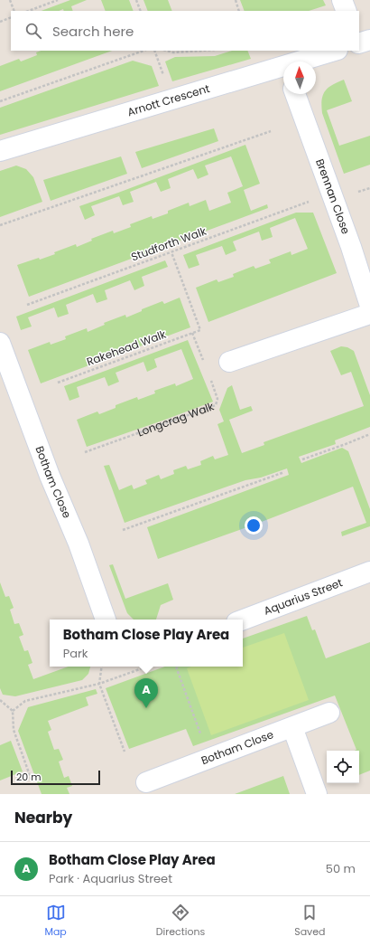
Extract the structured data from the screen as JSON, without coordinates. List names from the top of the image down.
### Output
{
  "streets": {
    "street": [
      "Arnott Crescent",
      "Brennan Close",
      "Botham Close",
      "Aquarius Street"
    ],
    "path": ["Studforth Walk", "Rakehead Walk", "Longcrag Walk"]
  },
  "crossings": [
    ["Studforth Walk", "Rakehead Walk"]
  ],
  "scale_bar": "20 m",
  "north": "top",
  "page": {
    "search": "Search here",
    "popup": ["Botham Close Play Area", "Park"],
    "pins": "A",
    "scale": "20 m",
    "heading": "Nearby",
    "list": [
      {
        "mark": "A",
        "name": "Botham Close Play Area",
        "note": "Park · Aquarius Street",
        "value": "50 m"
      }
    ],
    "nav": ["Map", "Directions", "Saved"]
  }
}
